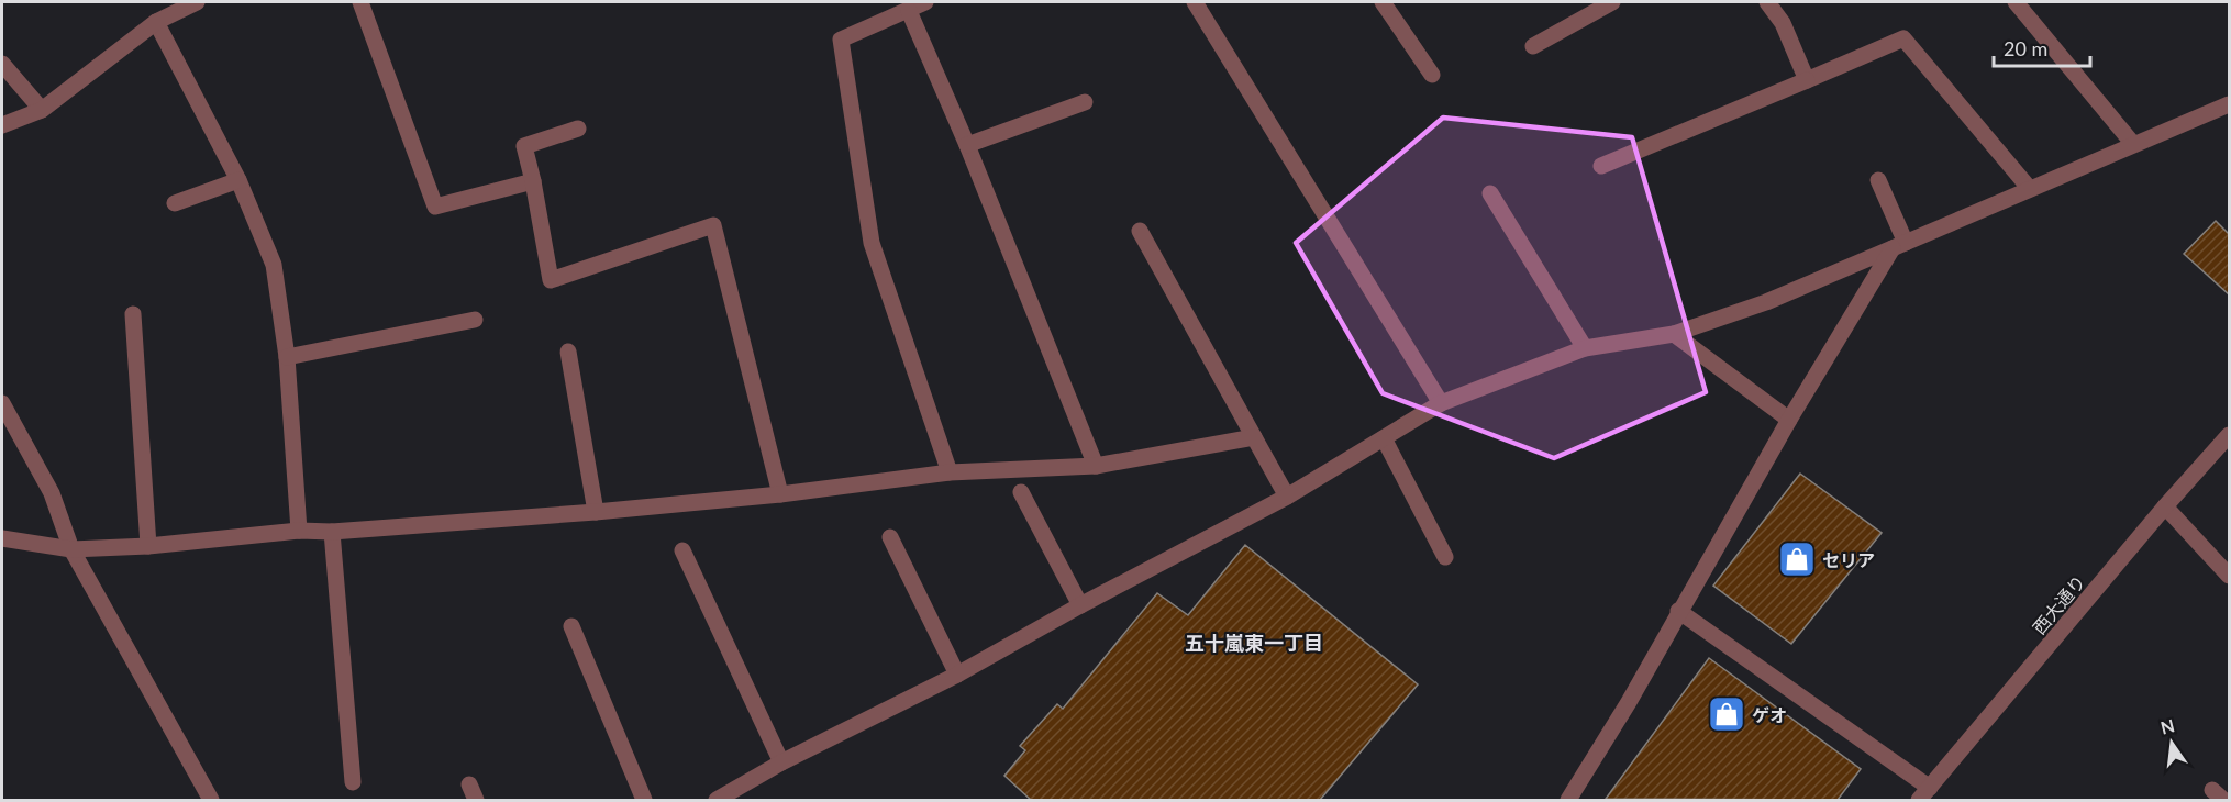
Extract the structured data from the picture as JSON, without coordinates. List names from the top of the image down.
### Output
{
  "streets": {
    "street": ["西大通り"]
  },
  "districts": ["五十嵐東一丁目"],
  "places": {
    "shop": ["セリア", "ゲオ"]
  },
  "scale_bar": "20 m",
  "north": "top"
}
